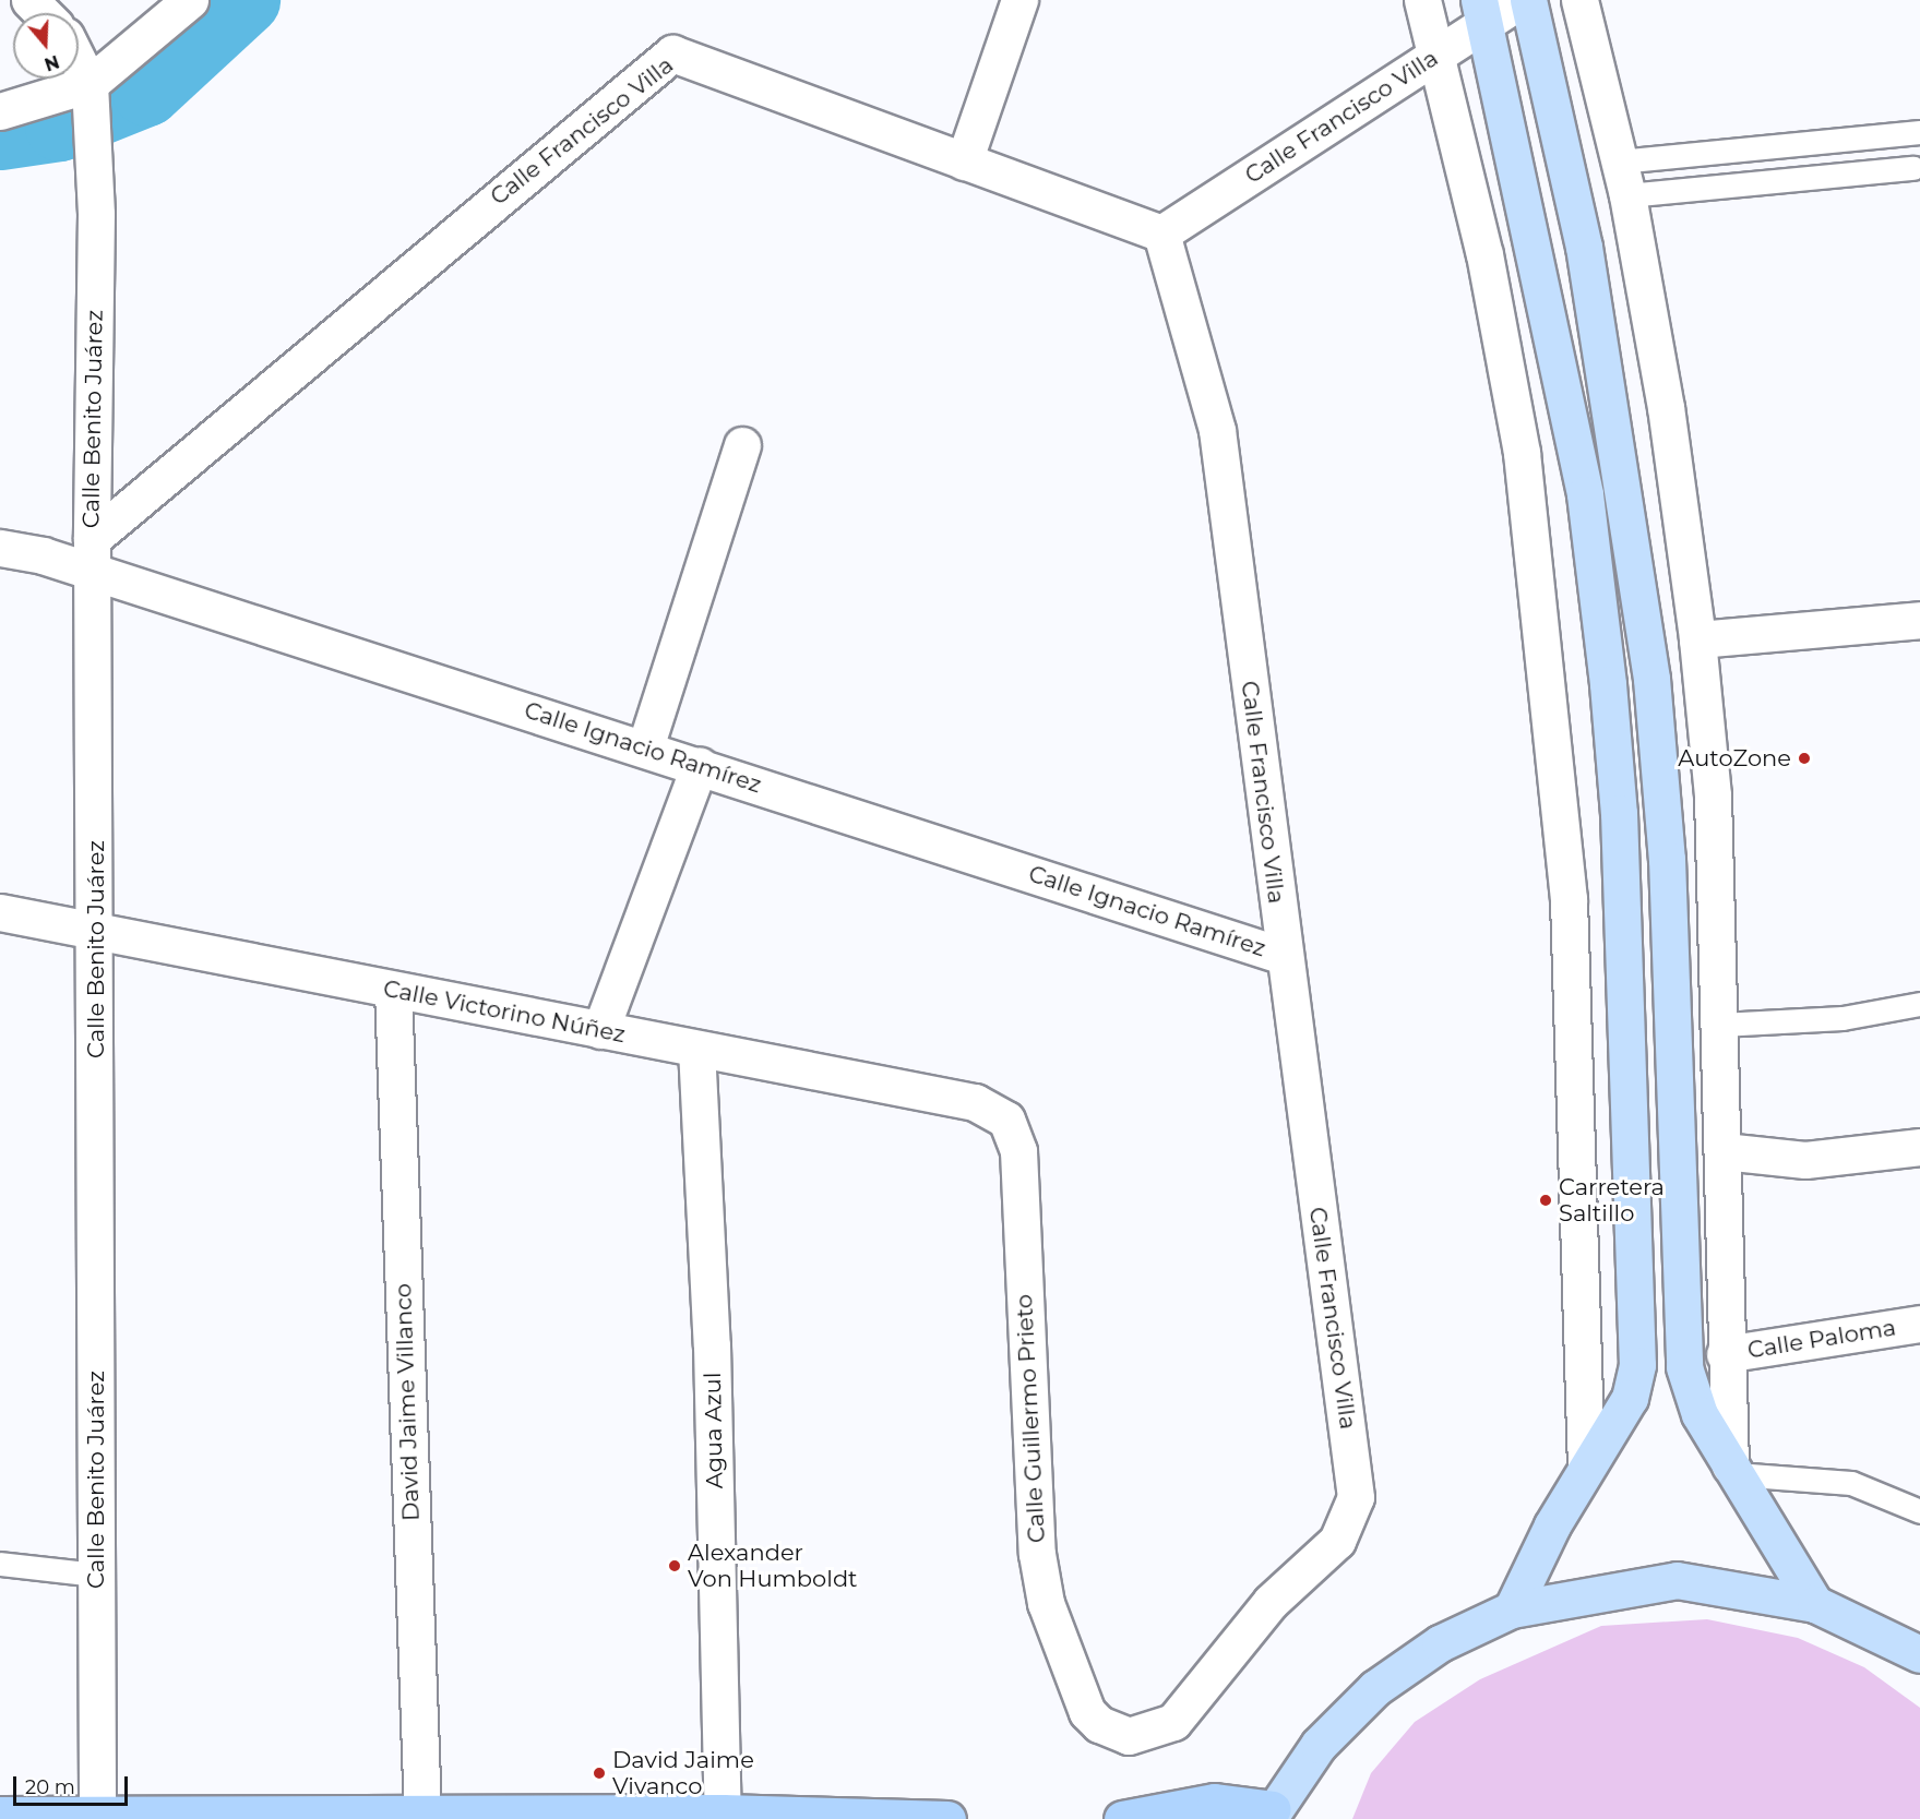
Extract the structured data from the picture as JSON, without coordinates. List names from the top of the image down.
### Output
{
  "streets": {
    "street": [
      "Calle Francisco Villa",
      "Calle Benito Juárez",
      "Calle Ignacio Ramírez",
      "Calle Victorino Núñez",
      "Calle Paloma",
      "David Jaime Villanco",
      "Calle Guillermo Prieto",
      "Agua Azul"
    ]
  },
  "crossings": [
    ["Calle Francisco Villa", "Calle Benito Juárez"],
    ["Calle Francisco Villa", "Calle Ignacio Ramírez"],
    ["Calle Francisco Villa", "Calle Guillermo Prieto"],
    ["Calle Benito Juárez", "Calle Ignacio Ramírez"],
    ["Calle Benito Juárez", "Calle Victorino Núñez"],
    ["Calle Victorino Núñez", "David Jaime Villanco"],
    ["Calle Victorino Núñez", "Calle Guillermo Prieto"],
    ["Calle Victorino Núñez", "Agua Azul"]
  ],
  "places": [
    "AutoZone",
    "Carretera Saltillo",
    "Alexander Von Humboldt",
    "David Jaime Vivanco"
  ],
  "scale_bar": "20 m",
  "north": "bottom"
}
